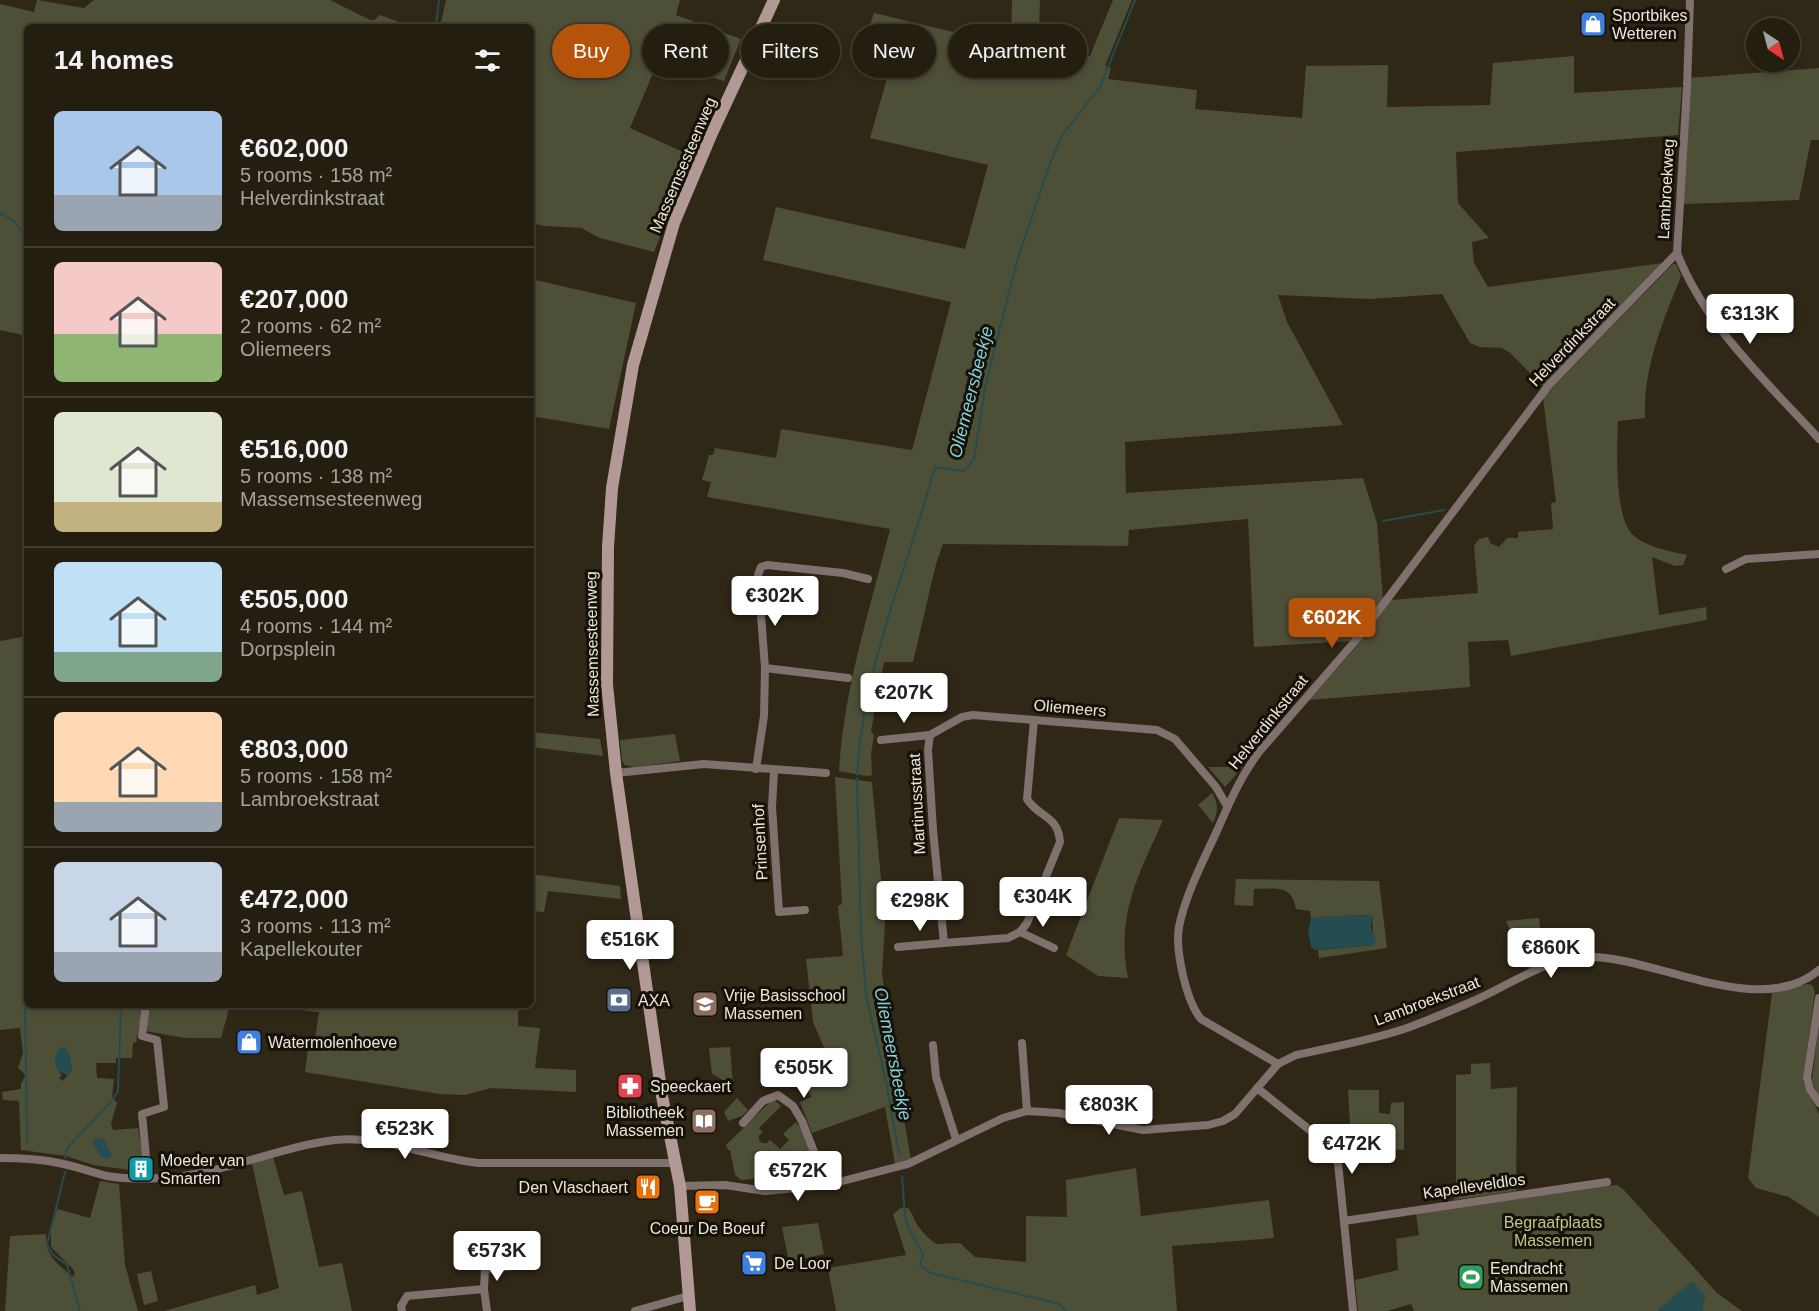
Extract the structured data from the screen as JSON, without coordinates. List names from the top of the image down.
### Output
{
  "streets": {
    "main road": ["Massemsesteenweg"],
    "street": [
      "Lambroekweg",
      "Helverdinkstraat",
      "Oliemeers",
      "Martinusstraat",
      "Prinsenhof",
      "Lambroekstraat",
      "Kapelleveldlos"
    ]
  },
  "crossings": [
    ["Massemsesteenweg", "Lambroekstraat"],
    ["Lambroekweg", "Helverdinkstraat"],
    ["Helverdinkstraat", "Oliemeers"],
    ["Helverdinkstraat", "Lambroekstraat"],
    ["Oliemeers", "Martinusstraat"]
  ],
  "water": ["Oliemeersbeekje"],
  "parks": ["Begraafplaats Massemen"],
  "places": {
    "shop": ["Sportbikes Wetteren", "Watermolenhoeve"],
    "bank": ["AXA"],
    "school or university": ["Vrije Basisschool Massemen"],
    "pharmacy": ["Speeckaert"],
    "library": ["Bibliotheek Massemen"],
    "building": ["Moeder van Smarten"],
    "restaurant": ["Den Vlaschaert"],
    "cafe": ["Coeur De Boeuf"],
    "supermarket": ["De Loor"],
    "sports": ["Eendracht Massemen"]
  },
  "north": "bottom right",
  "page": {
    "chip": [
      "Buy",
      "Rent",
      "Filters",
      "New",
      "Apartment"
    ],
    "heading": "14 homes",
    "list": [
      {
        "name": "€602,000",
        "note": "5 rooms · 158 m² · Helverdinkstraat"
      },
      {
        "name": "€207,000",
        "note": "2 rooms · 62 m² · Oliemeers"
      },
      {
        "name": "€516,000",
        "note": "5 rooms · 138 m² · Massemsesteenweg"
      },
      {
        "name": "€505,000",
        "note": "4 rooms · 144 m² · Dorpsplein"
      },
      {
        "name": "€803,000",
        "note": "5 rooms · 158 m² · Lambroekstraat"
      },
      {
        "name": "€472,000",
        "note": "3 rooms · 113 m² · Kapellekouter"
      }
    ],
    "price": [
      "€313K",
      "€302K",
      "€602K",
      "€207K",
      "€304K",
      "€298K",
      "€516K",
      "€860K",
      "€505K",
      "€803K",
      "€523K",
      "€472K",
      "€572K",
      "€573K"
    ]
  }
}
